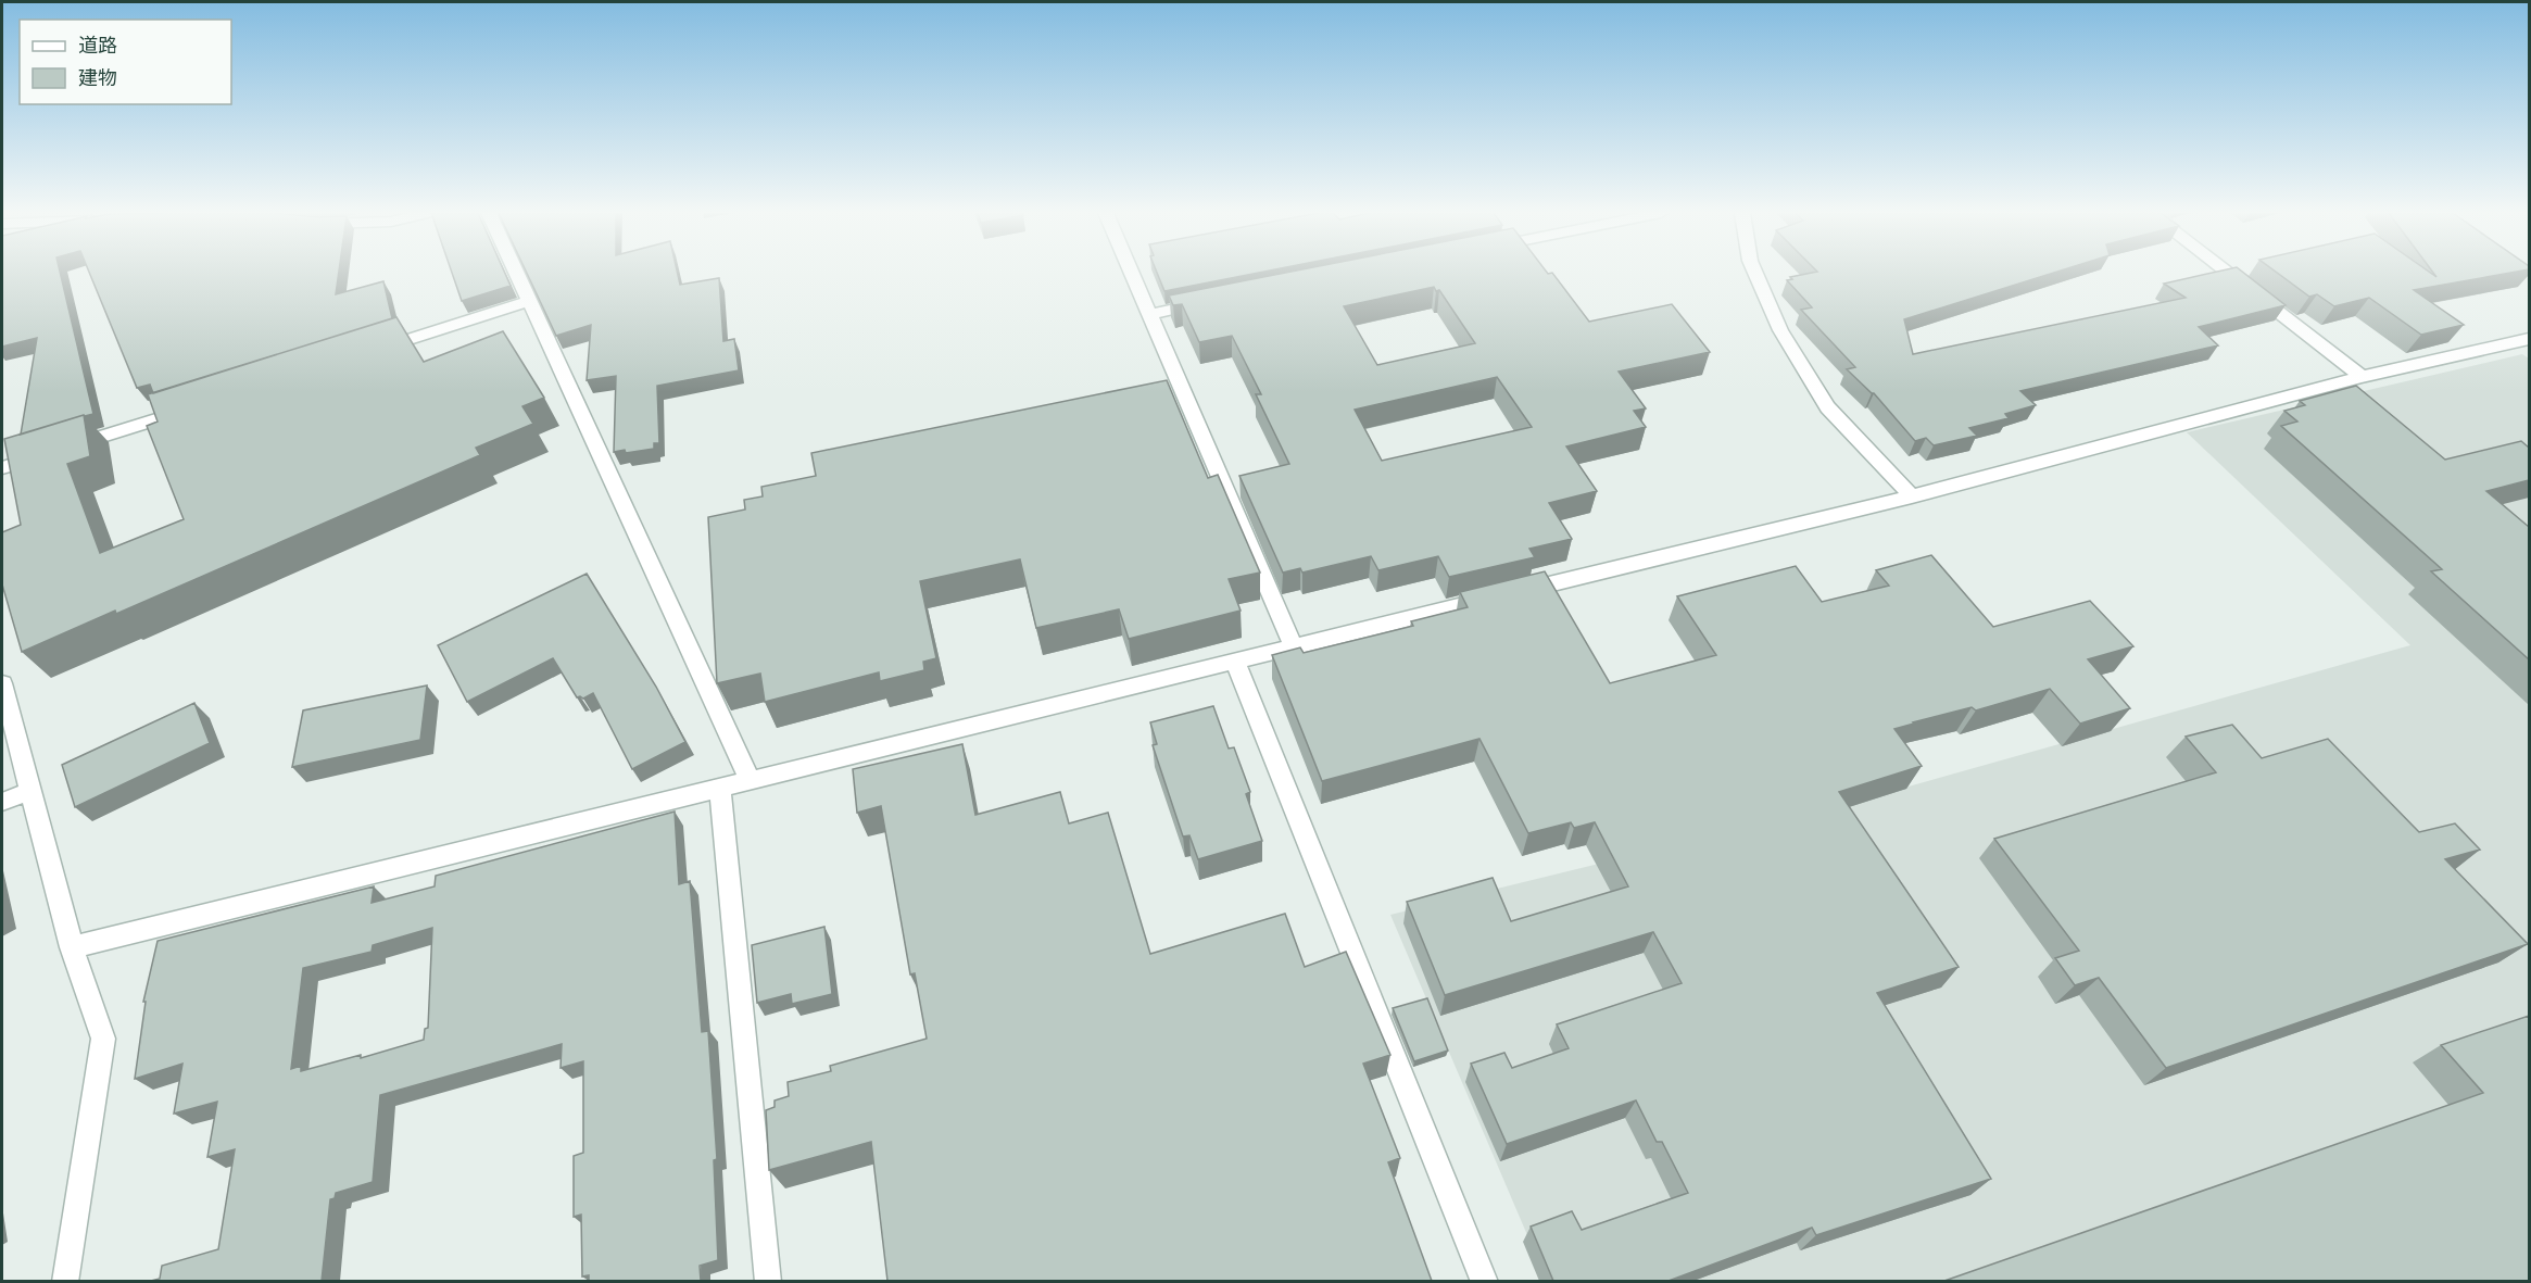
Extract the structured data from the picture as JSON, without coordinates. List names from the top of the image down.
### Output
{
  "legend": ["道路", "建物"]
}
